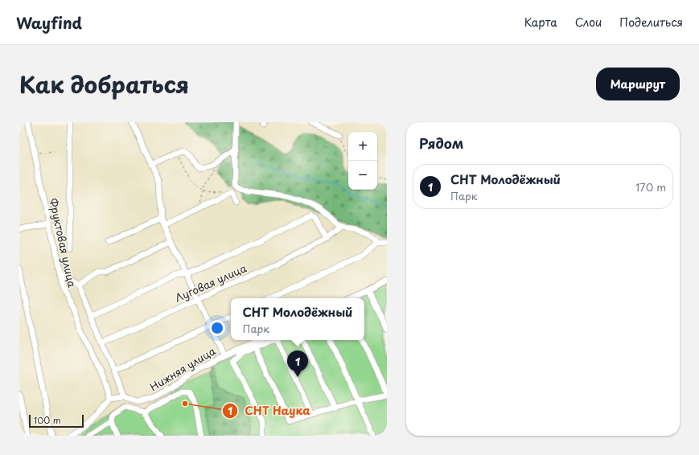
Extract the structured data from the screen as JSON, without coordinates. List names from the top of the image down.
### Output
{
  "streets": {
    "street": ["Фруктовая улица", "Луговая улица", "Нижняя улица"]
  },
  "crossings": [
    ["Фруктовая улица", "Нижняя улица"]
  ],
  "places": ["СНТ Наука"],
  "scale_bar": "100 m",
  "page": {
    "header": "Wayfind",
    "nav": ["Карта", "Слои", "Поделиться"],
    "title": "Как добраться",
    "buttons": "Маршрут",
    "heading": "Рядом",
    "map_buttons": ["+", "−"],
    "list": [
      {
        "mark": "1",
        "name": "СНТ Молодёжный",
        "note": "Парк",
        "value": "170 m"
      }
    ],
    "popup": ["СНТ Молодёжный", "Парк"],
    "pins": "1",
    "scale": "100 m"
  }
}
